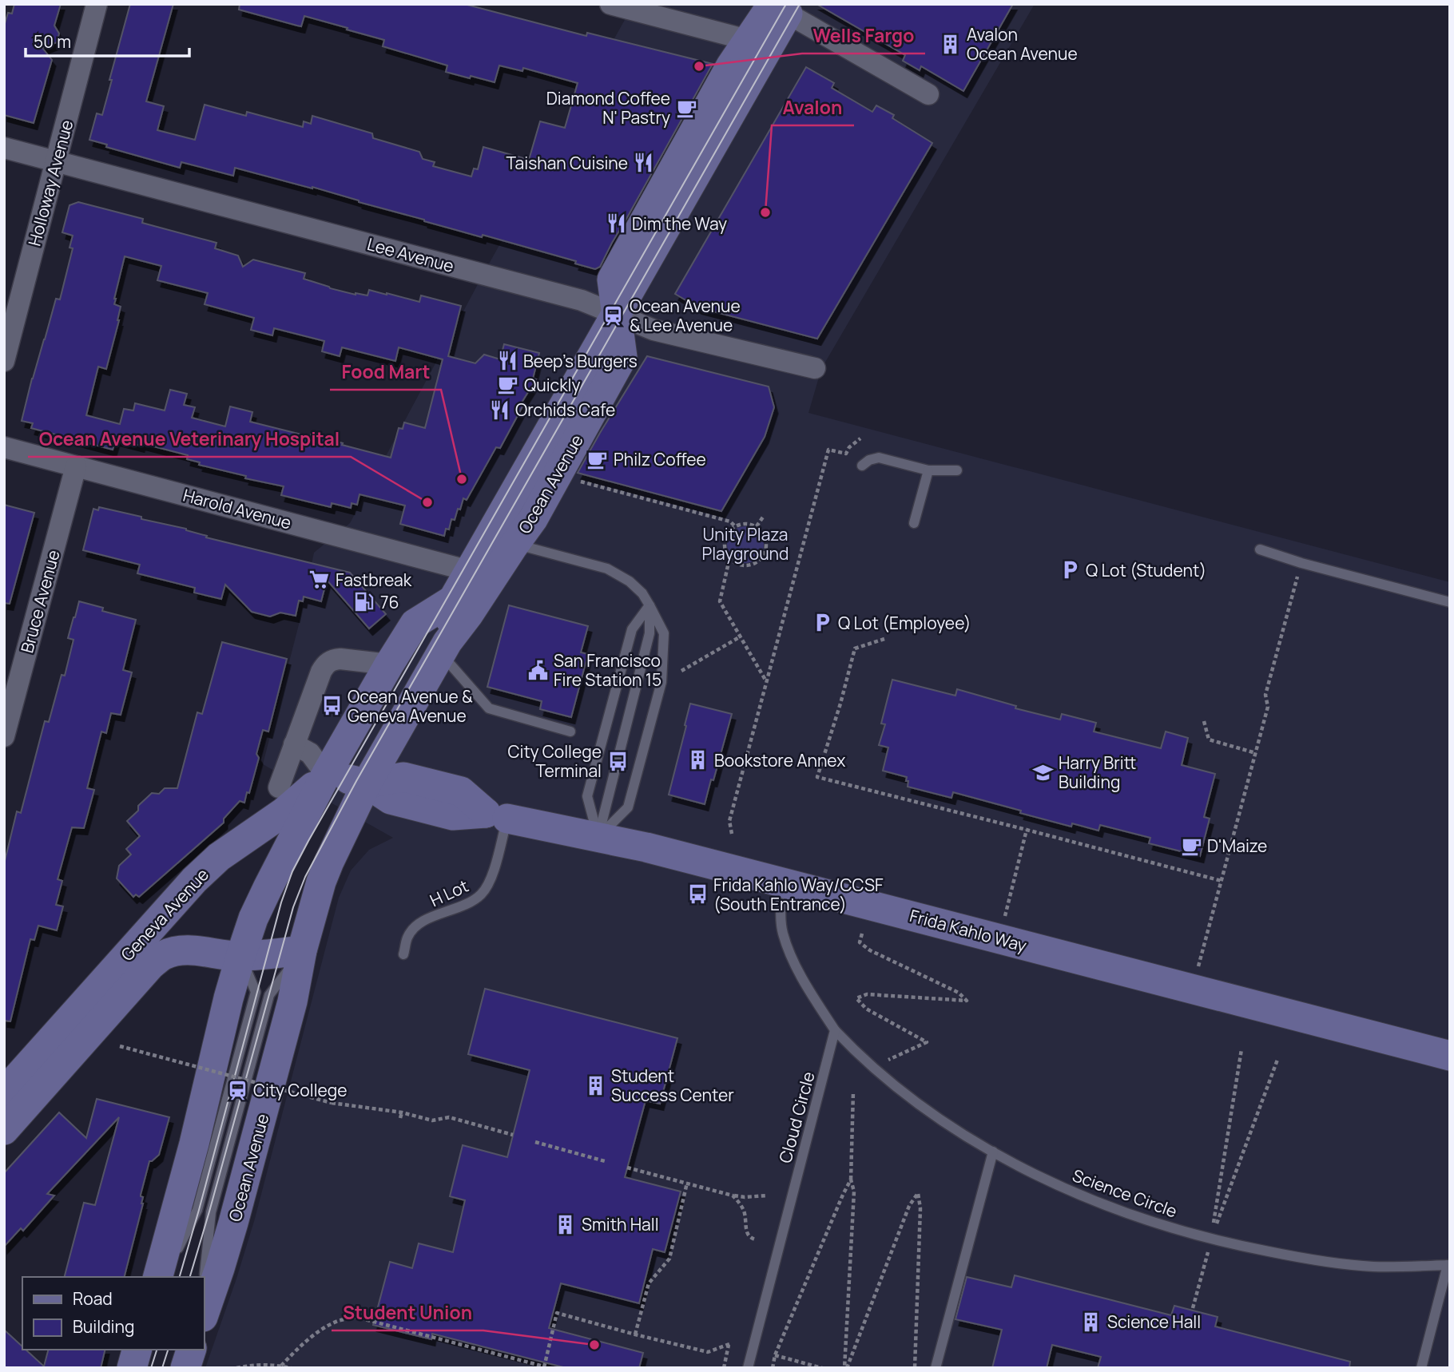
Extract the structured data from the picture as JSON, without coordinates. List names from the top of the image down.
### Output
{
  "streets": {
    "main road": ["Ocean Avenue", "Geneva Avenue", "Frida Kahlo Way"],
    "street": [
      "Holloway Avenue",
      "Lee Avenue",
      "Harold Avenue",
      "Bruce Avenue"
    ],
    "lane": ["H Lot", "Cloud Circle", "Science Circle"]
  },
  "crossings": [
    ["Holloway Avenue", "Lee Avenue"],
    ["Lee Avenue", "Ocean Avenue"],
    ["Ocean Avenue", "Harold Avenue"],
    ["Ocean Avenue", "Geneva Avenue"],
    ["Ocean Avenue", "Frida Kahlo Way"],
    ["Harold Avenue", "Bruce Avenue"],
    ["H Lot", "Frida Kahlo Way"],
    ["Geneva Avenue", "Frida Kahlo Way"],
    ["Cloud Circle", "Science Circle"]
  ],
  "parks": ["Unity Plaza Playground"],
  "places": {
    "building": [
      "Avalon Ocean Avenue",
      "Bookstore Annex",
      "Student Success Center",
      "Smith Hall",
      "Science Hall"
    ],
    "other": [
      "Wells Fargo",
      "Avalon",
      "Food Mart",
      "Ocean Avenue Veterinary Hospital",
      "Student Union"
    ],
    "cafe": [
      "Diamond Coffee N' Pastry",
      "Quickly",
      "Philz Coffee",
      "D'Maize"
    ],
    "restaurant": [
      "Taishan Cuisine",
      "Dim the Way",
      "Beep's Burgers",
      "Orchids Cafe"
    ],
    "station": ["Ocean Avenue & Lee Avenue", "City College"],
    "parking": ["Q Lot (Student)", "Q Lot (Employee)"],
    "supermarket": ["Fastbreak"],
    "fuel station": ["76"],
    "public building": ["San Francisco Fire Station 15"],
    "bus stop": ["Ocean Avenue & Geneva Avenue", "City College Terminal", "Frida Kahlo Way/CCSF (South Entrance)"],
    "school or university": ["Harry Britt Building"]
  },
  "legend": ["Road", "Building"],
  "scale_bar": "50 m"
}
